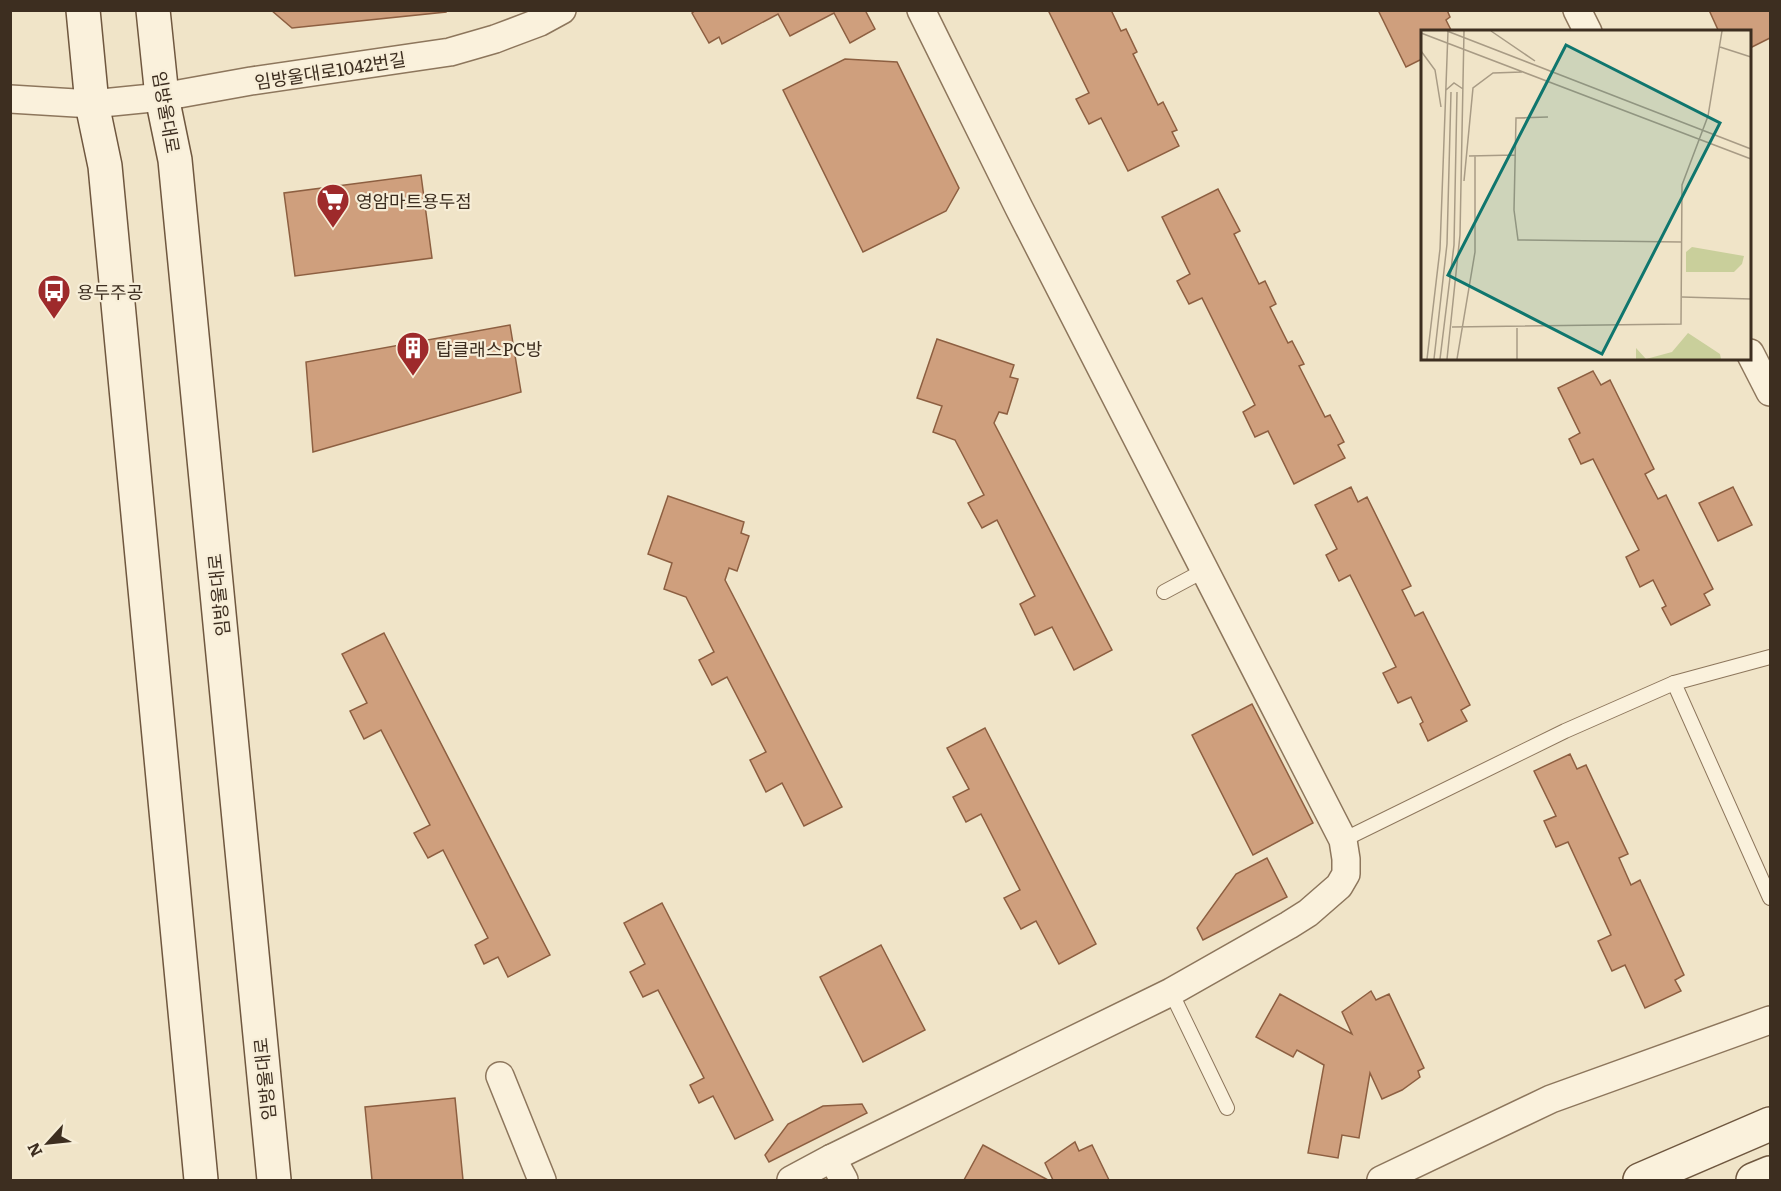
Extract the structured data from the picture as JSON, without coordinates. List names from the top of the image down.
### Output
{
  "streets": {
    "main road": ["임방울대로"],
    "street": ["임방울대로1042번길"]
  },
  "crossings": [
    ["임방울대로1042번길", "임방울대로"]
  ],
  "places": {
    "supermarket": ["영암마트용두점"],
    "bus stop": ["용두주공"],
    "building": ["탑클래스PC방"]
  },
  "north": "bottom left"
}
